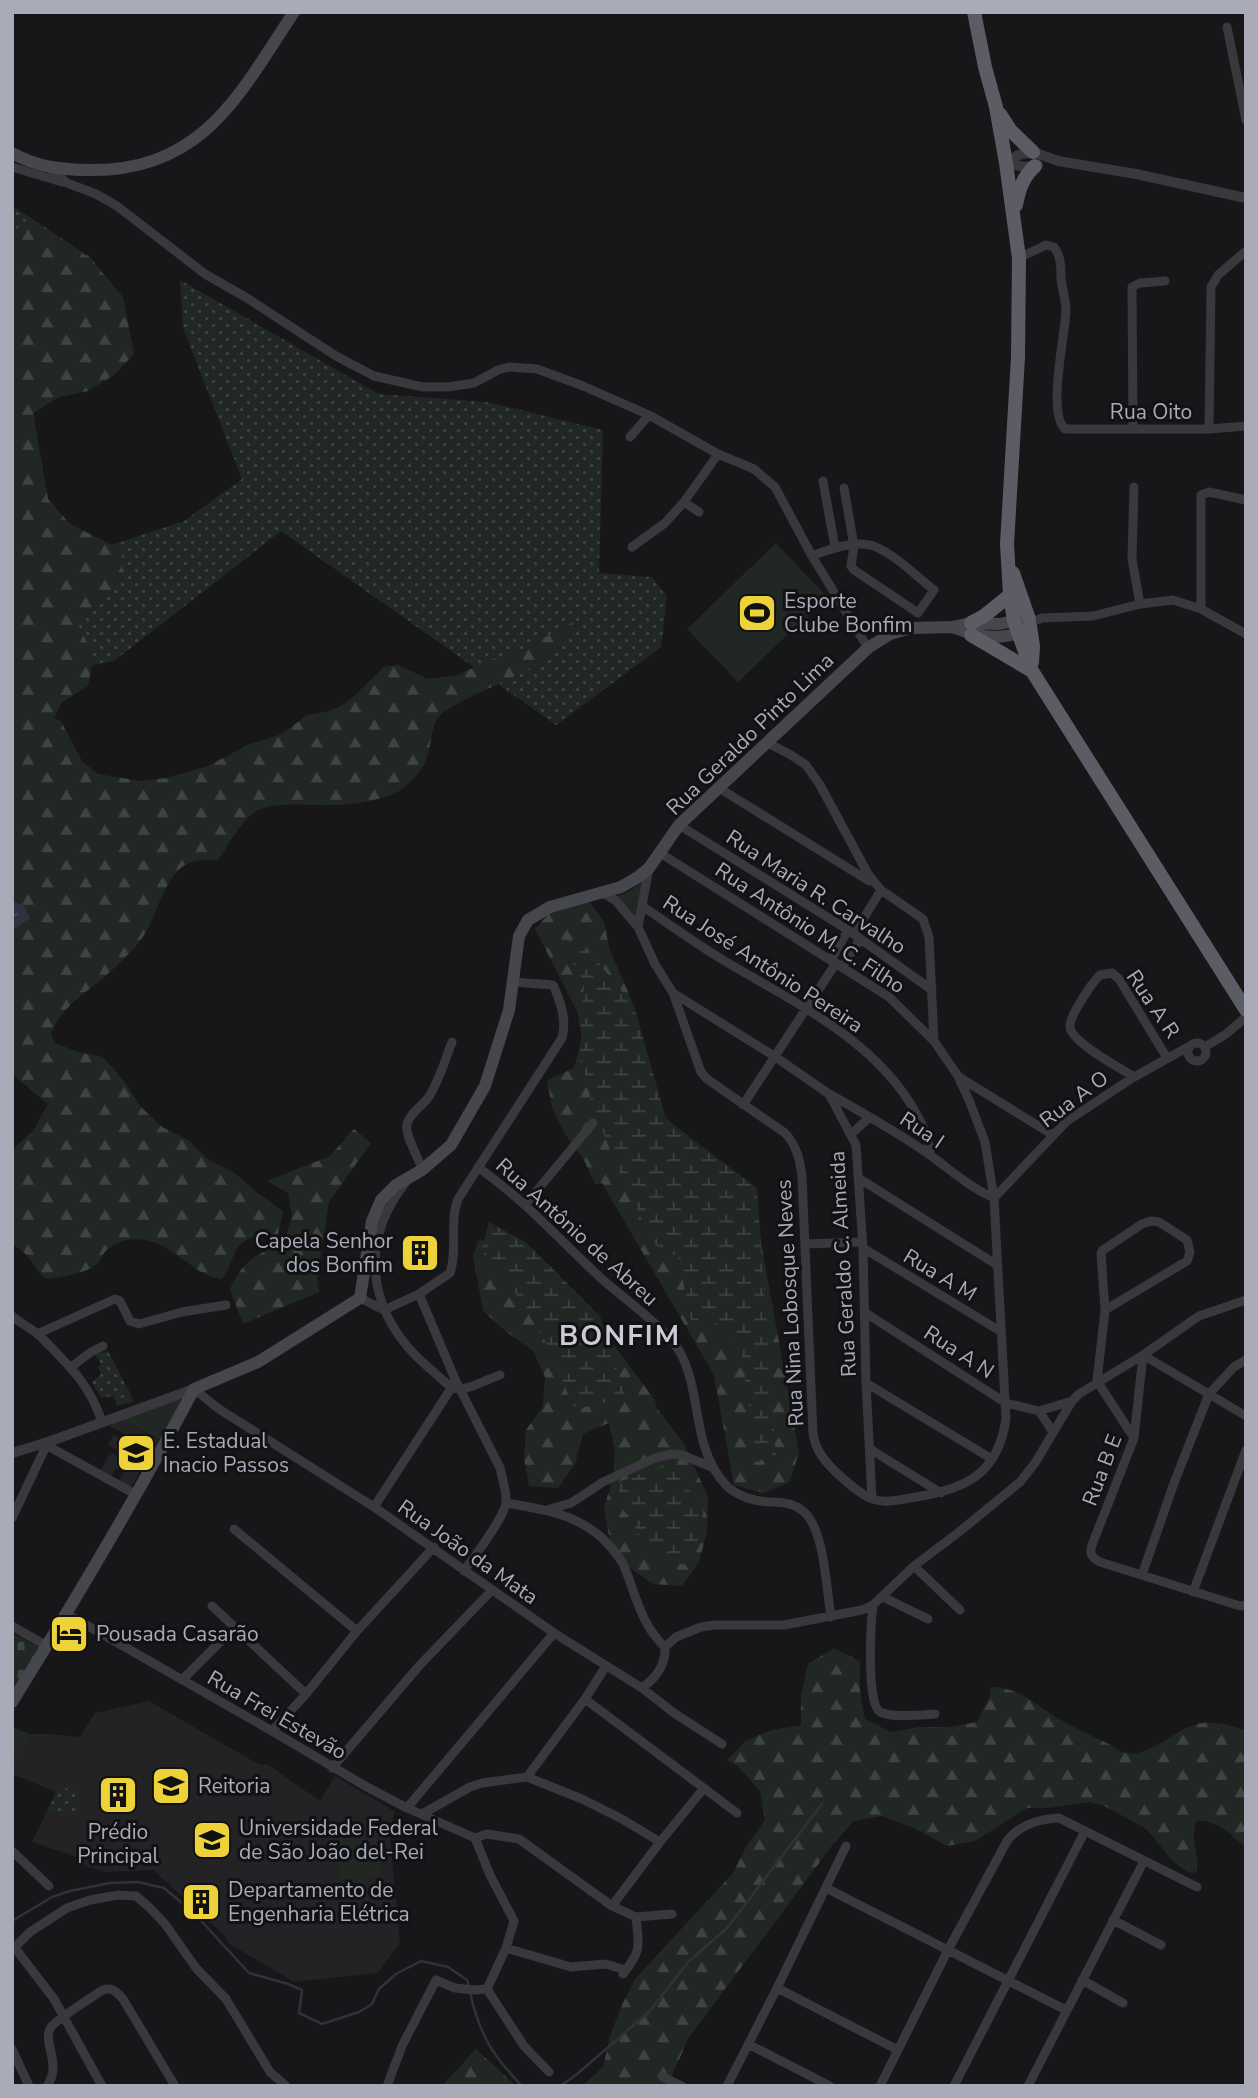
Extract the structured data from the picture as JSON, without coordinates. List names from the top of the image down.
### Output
{
  "streets": {
    "main road": ["Rua Geraldo Pinto Lima"],
    "street": [
      "Rua Oito",
      "Rua Maria R. Carvalho",
      "Rua Antônio M. C. Filho",
      "Rua José Antônio Pereira",
      "Rua A R",
      "Rua A O",
      "Rua I",
      "Rua Antônio de Abreu",
      "Rua Geraldo C. Almeida",
      "Rua A M",
      "Rua Nina Lobosque Neves",
      "Rua A N",
      "Rua B E",
      "Rua João da Mata",
      "Rua Frei Estevão"
    ]
  },
  "crossings": [
    ["Rua Geraldo Pinto Lima", "Rua Maria R. Carvalho"],
    ["Rua Geraldo Pinto Lima", "Rua Antônio M. C. Filho"],
    ["Rua Geraldo Pinto Lima", "Rua Nina Lobosque Neves"],
    ["Rua Antônio M. C. Filho", "Rua A O"],
    ["Rua Antônio M. C. Filho", "Rua I"],
    ["Rua Antônio M. C. Filho", "Rua A M"],
    ["Rua Antônio M. C. Filho", "Rua A N"],
    ["Rua José Antônio Pereira", "Rua I"],
    ["Rua A R", "Rua A O"],
    ["Rua A O", "Rua I"],
    ["Rua I", "Rua Geraldo C. Almeida"],
    ["Rua Geraldo C. Almeida", "Rua A M"],
    ["Rua Geraldo C. Almeida", "Rua Nina Lobosque Neves"],
    ["Rua Geraldo C. Almeida", "Rua A N"]
  ],
  "districts": ["BONFIM"],
  "places": {
    "sports": ["Esporte Clube Bonfim"],
    "building": ["Capela Senhor dos Bonfim", "Prédio Principal", "Departamento de Engenharia Elétrica"],
    "school or university": ["E. Estadual Inacio Passos", "Reitoria", "Universidade Federal de São João del-Rei"],
    "hotel": ["Pousada Casarão"]
  }
}
